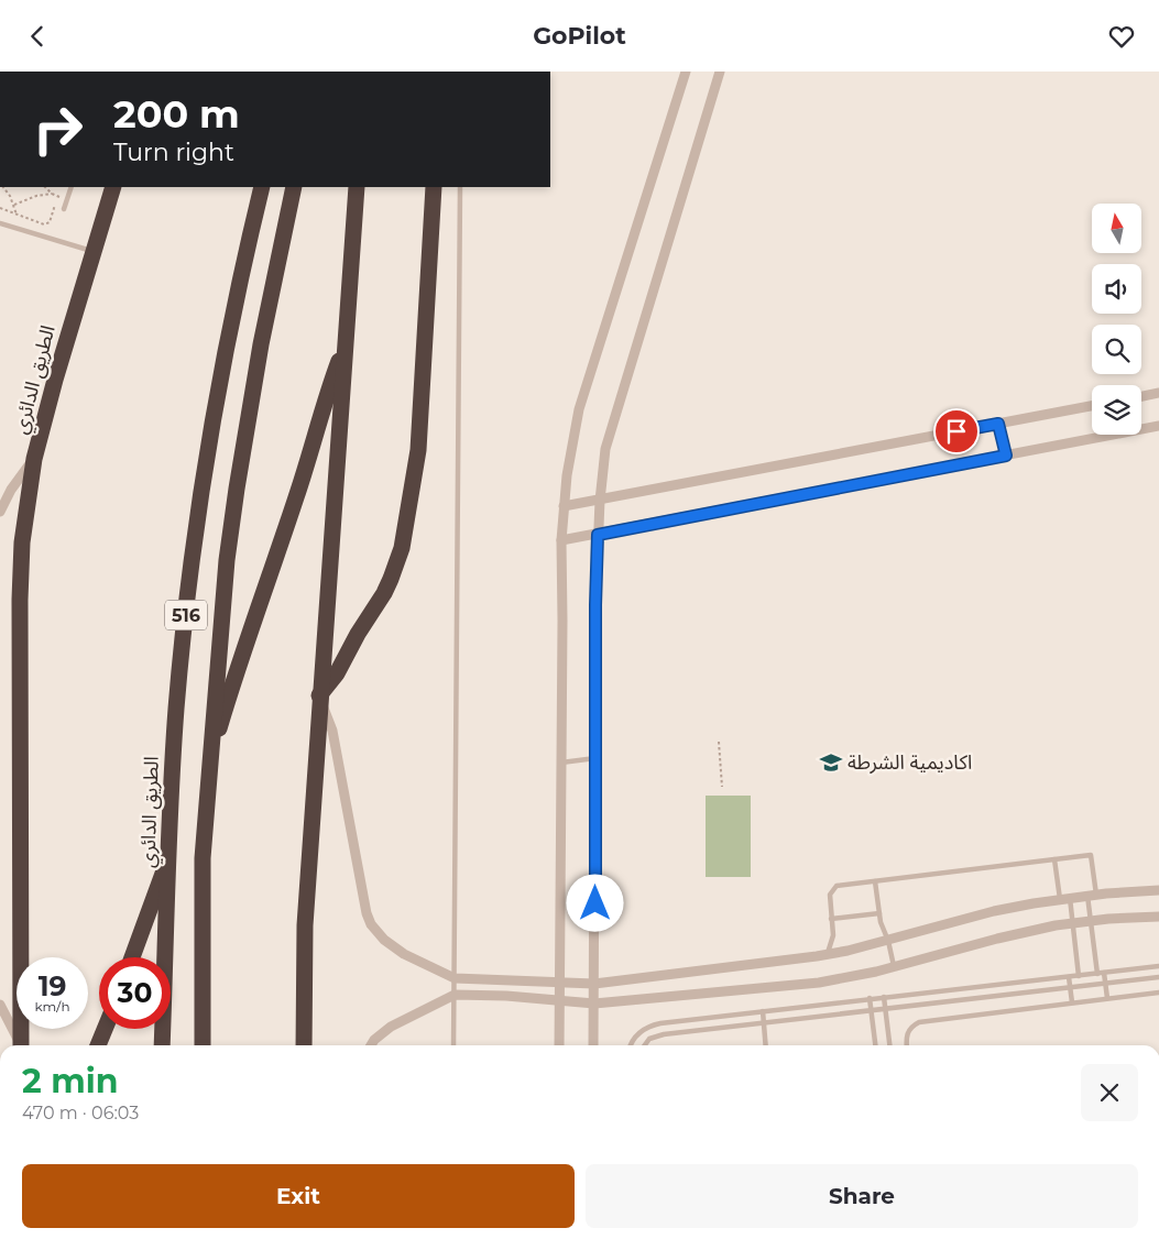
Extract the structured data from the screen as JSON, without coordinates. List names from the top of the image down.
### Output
{
  "streets": {
    "highway": ["الطريق الدائري", "516"]
  },
  "places": {
    "school or university": ["اكاديمية الشرطة"]
  },
  "north": "top",
  "page": {
    "header": "GoPilot",
    "turn": ["200 m", "Turn right"],
    "speed": "19 km/h",
    "limit": "30",
    "heading": ["2 min", "470 m · 06:03"],
    "buttons": ["Exit", "Share"]
  }
}
